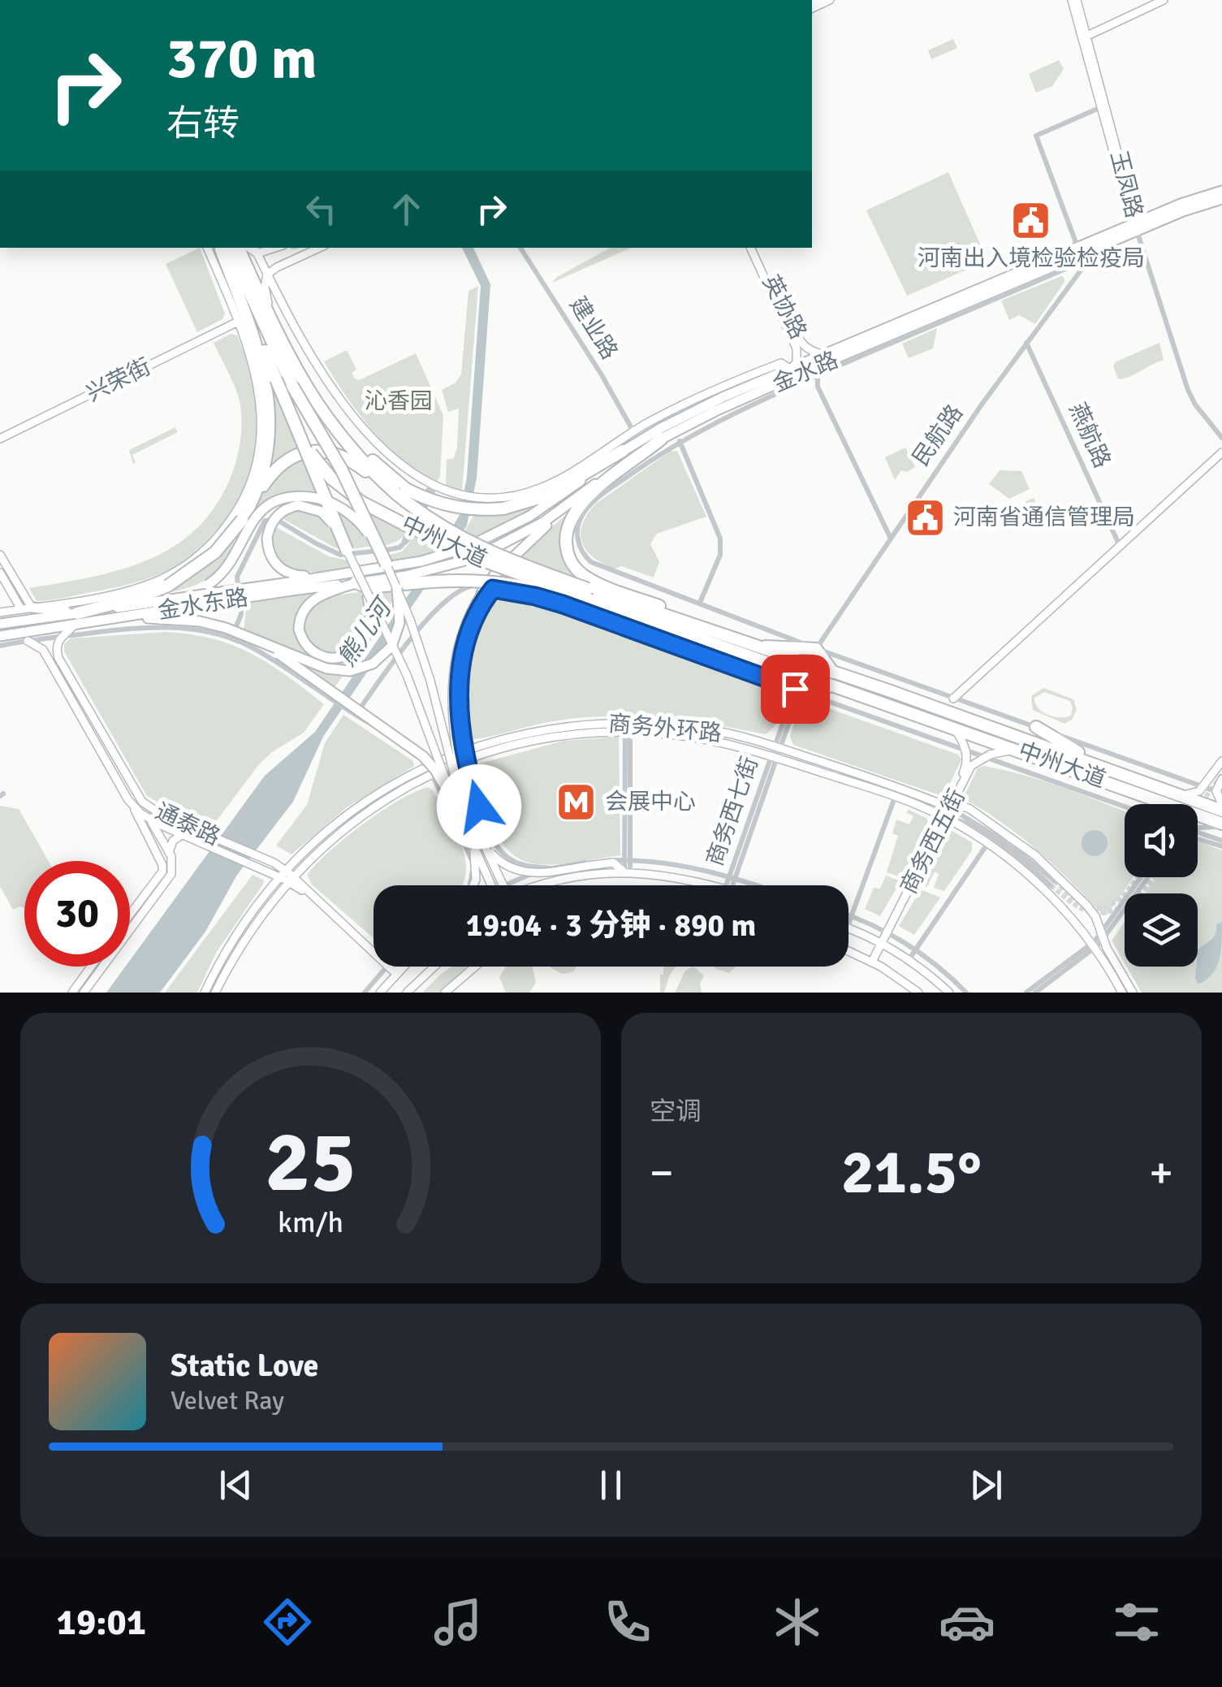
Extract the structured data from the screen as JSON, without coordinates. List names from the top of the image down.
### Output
{
  "streets": {
    "highway": ["中州大道"],
    "main road": ["金水路", "金水东路"],
    "street": [
      "玉凤路",
      "英协路",
      "建业路",
      "兴荣街",
      "民航路",
      "燕航路",
      "商务外环路",
      "商务西七街",
      "通泰路",
      "商务西五街"
    ]
  },
  "crossings": [
    ["玉凤路", "金水路"],
    ["英协路", "金水路"],
    ["金水路", "民航路"],
    ["金水路", "金水东路"],
    ["民航路", "燕航路"],
    ["商务外环路", "商务西七街"],
    ["商务外环路", "通泰路"],
    ["商务外环路", "商务西五街"]
  ],
  "water": ["熊儿河"],
  "parks": ["沁香园"],
  "places": {
    "public building": ["河南出入境检验检疫局", "河南省通信管理局"],
    "metro station": ["会展中心"]
  },
  "page": {
    "turn": ["370 m", "右转"],
    "limit": "30",
    "trip": "19:04 · 3 分钟 · 890 m",
    "tile": "空调",
    "heat": ["−", "21.5°", "+"],
    "song": ["Static Love", "Velvet Ray"],
    "tabs": "19:01",
    "gauge": ["25", "km/h"]
  }
}
